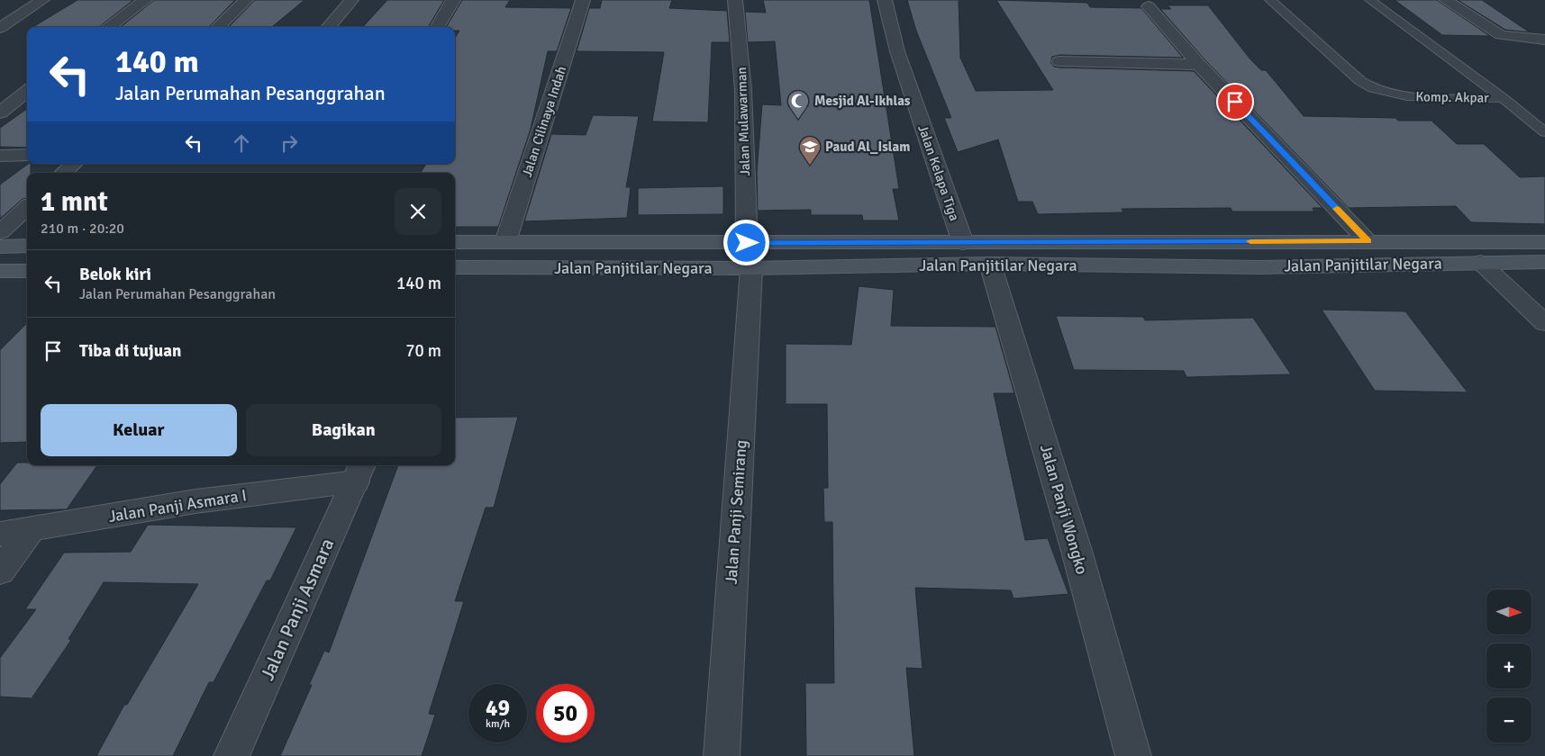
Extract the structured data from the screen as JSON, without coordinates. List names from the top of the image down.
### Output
{
  "streets": {
    "main road": ["Jalan Panjitilar Negara"],
    "street": [
      "Jalan Cilinaya Indah",
      "Jalan Mulawarman",
      "Jalan Kelapa Tiga",
      "Jalan Panji Asmara I",
      "Jalan Panji Wongko",
      "Jalan Panji Semirang",
      "Jalan Panji Asmara"
    ],
    "lane": ["Komp. Akpar"]
  },
  "crossings": [
    ["Jalan Mulawarman", "Jalan Panjitilar Negara"],
    ["Jalan Mulawarman", "Jalan Panji Semirang"],
    ["Jalan Panjitilar Negara", "Jalan Panji Wongko"],
    ["Jalan Panjitilar Negara", "Jalan Panji Semirang"],
    ["Jalan Panji Asmara I", "Jalan Panji Asmara"]
  ],
  "places": {
    "mosque": ["Mesjid Al-Ikhlas"],
    "school or university": ["Paud Al_Islam"]
  },
  "north": "right",
  "page": {
    "turn": ["140 m", "Jalan Perumahan Pesanggrahan"],
    "heading": ["1 mnt", "210 m · 20:20"],
    "list": [
      {
        "name": "Belok kiri",
        "note": "Jalan Perumahan Pesanggrahan",
        "value": "140 m"
      },
      {
        "name": "Tiba di tujuan",
        "value": "70 m"
      }
    ],
    "buttons": ["Keluar", "Bagikan"],
    "map_buttons": ["+", "−"],
    "speed": "49 km/h",
    "limit": "50"
  }
}
